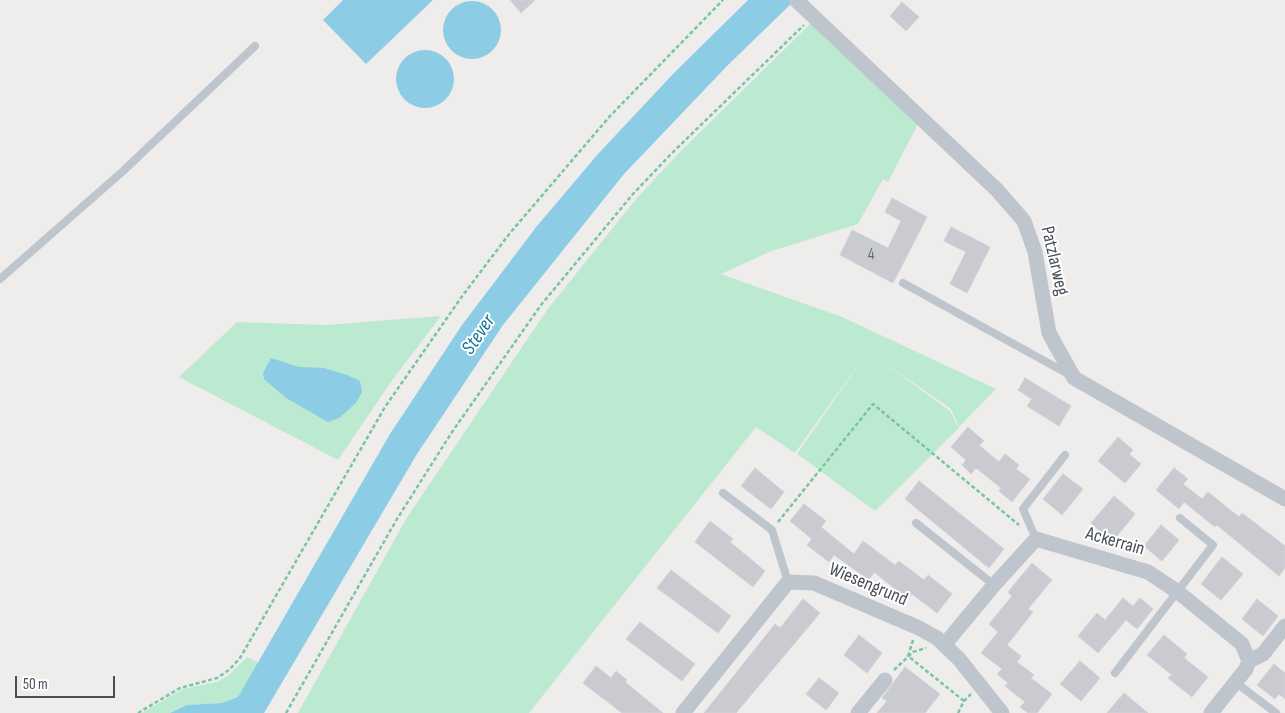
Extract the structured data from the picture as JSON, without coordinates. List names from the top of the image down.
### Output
{
  "streets": {
    "street": ["Patzlarweg", "Ackerrain", "Wiesengrund"]
  },
  "water": ["Stever"],
  "house_numbers": ["4"],
  "scale_bar": "50 m"
}
